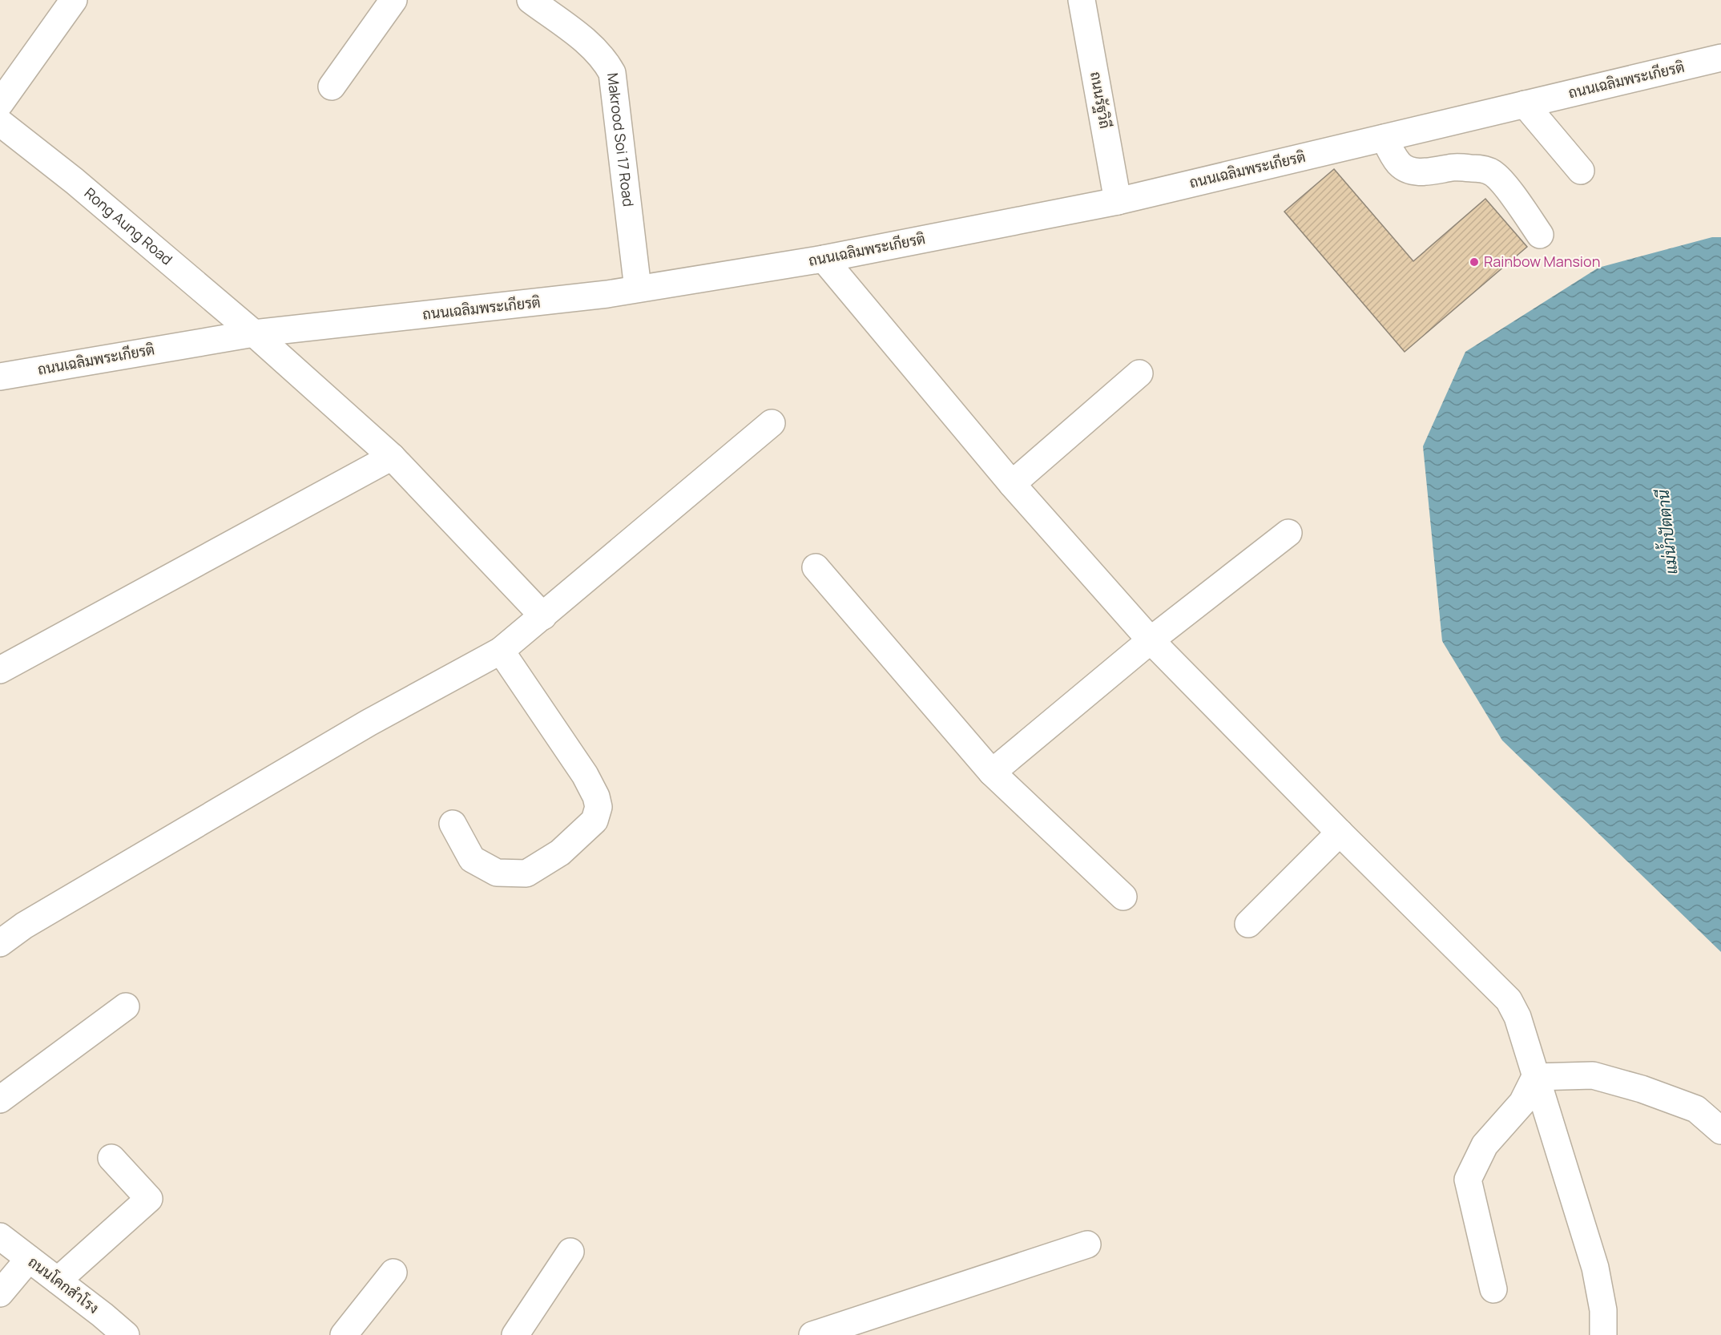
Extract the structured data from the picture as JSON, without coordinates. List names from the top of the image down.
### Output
{
  "streets": {
    "street": [
      "ถนนเฉลิมพระเกียรติ",
      "ถนนรัฐวิถี",
      "Makrood Soi 17 Road",
      "Rong Aung Road",
      "ถนนโคกสำโรง"
    ]
  },
  "crossings": [
    ["ถนนเฉลิมพระเกียรติ", "ถนนรัฐวิถี"],
    ["ถนนเฉลิมพระเกียรติ", "Makrood Soi 17 Road"],
    ["ถนนเฉลิมพระเกียรติ", "Rong Aung Road"]
  ],
  "water": ["แม่น้ำปัตตานี"],
  "places": ["Rainbow Mansion"]
}
